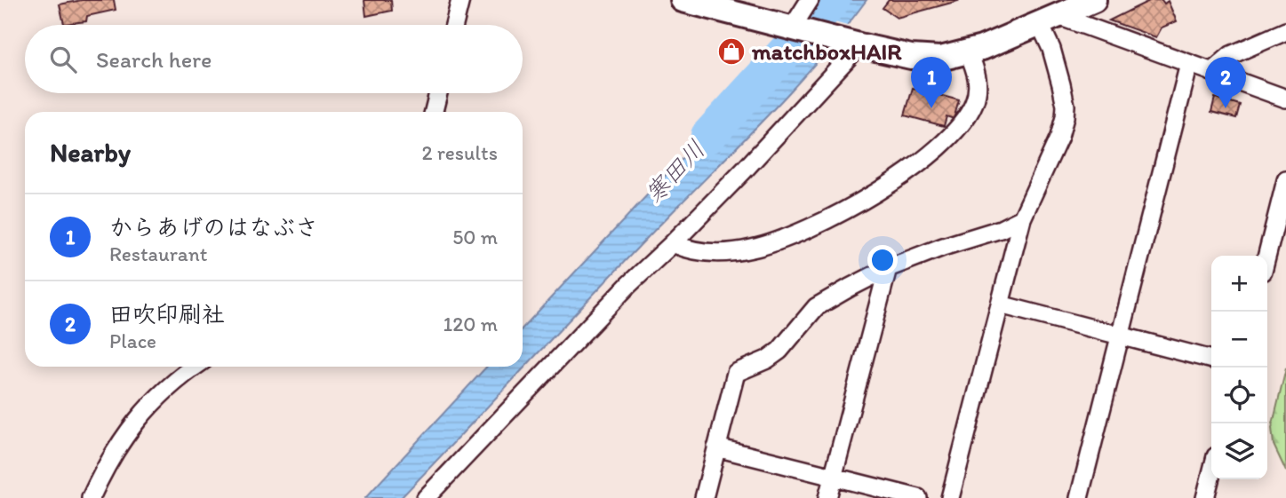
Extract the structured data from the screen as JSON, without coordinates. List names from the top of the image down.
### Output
{
  "water": ["寒田川"],
  "places": {
    "shop": ["matchboxHAIR"]
  },
  "page": {
    "search": "Search here",
    "pins": ["1", "2"],
    "heading": ["Nearby", "2 results"],
    "list": [
      {
        "mark": "1",
        "name": "からあげのはなぶさ",
        "note": "Restaurant",
        "value": "50 m"
      },
      {
        "mark": "2",
        "name": "田吹印刷社",
        "note": "Place",
        "value": "120 m"
      }
    ],
    "map_buttons": ["+", "−"]
  }
}
